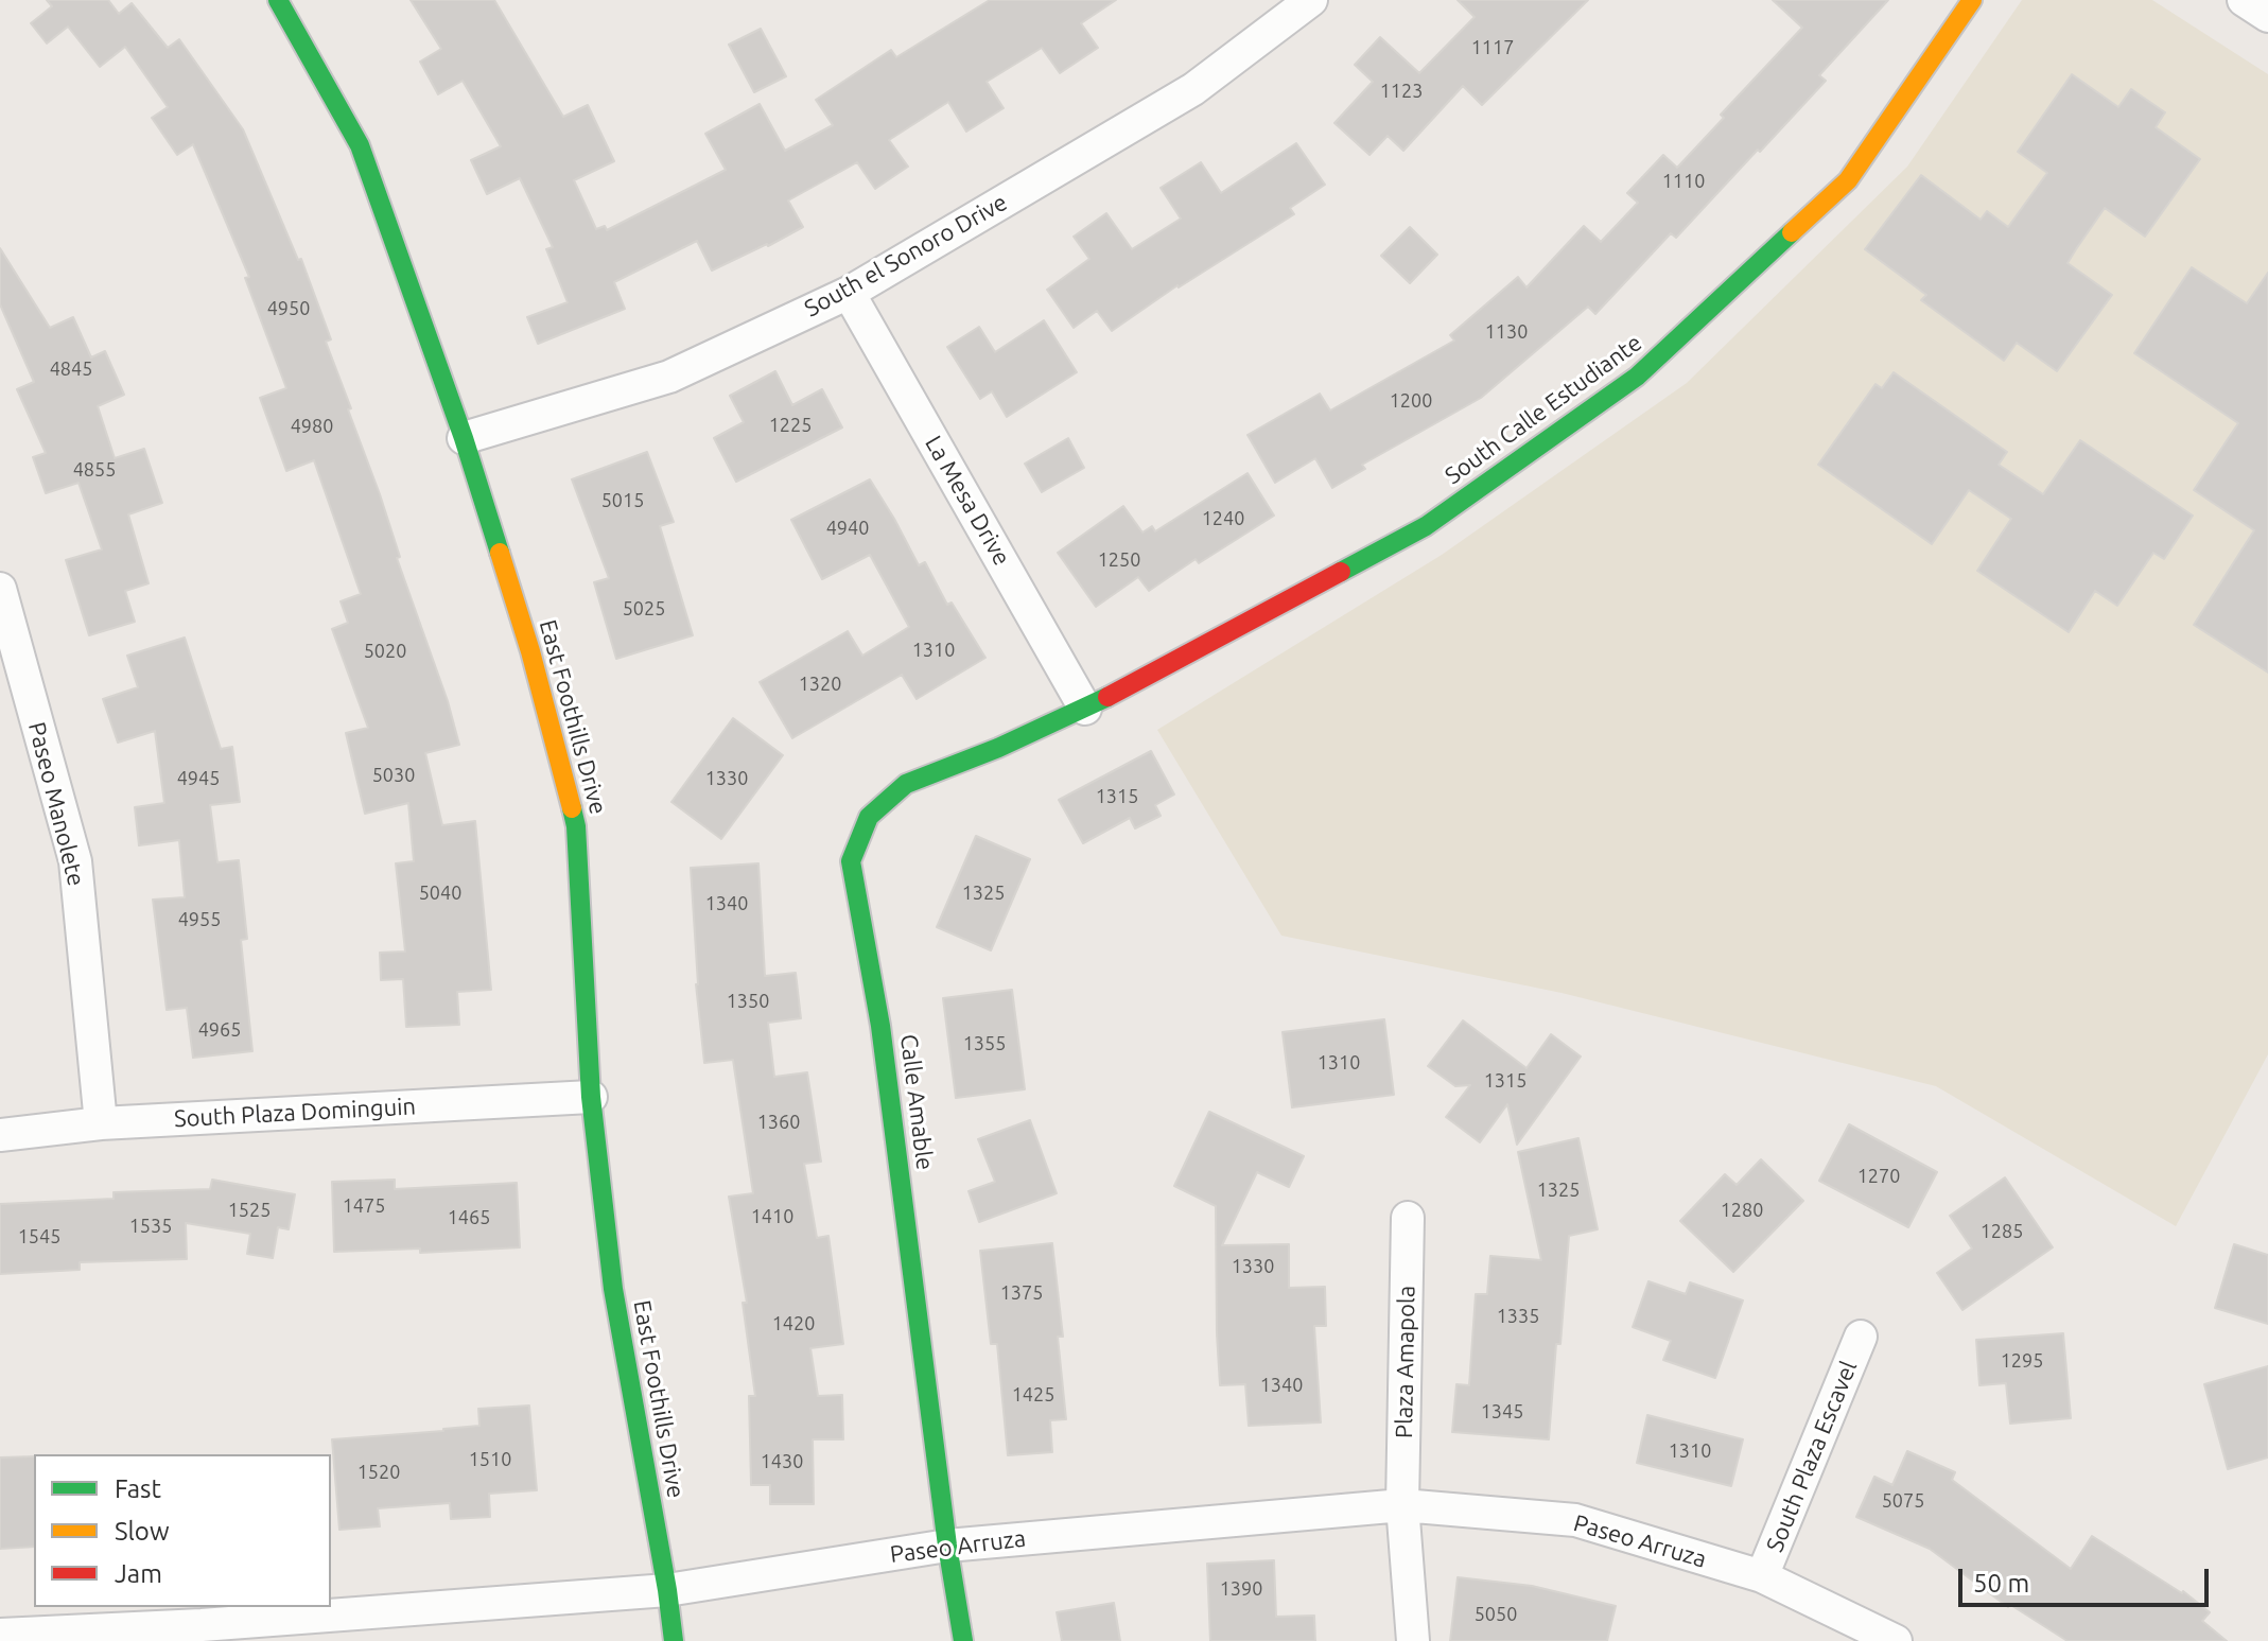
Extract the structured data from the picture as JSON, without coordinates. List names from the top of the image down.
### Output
{
  "streets": {
    "street": [
      "South el Sonoro Drive",
      "South Calle Estudiante",
      "La Mesa Drive",
      "East Foothills Drive",
      "Paseo Manolete",
      "Calle Amable",
      "South Plaza Dominguin",
      "Plaza Amapola",
      "South Plaza Escavel",
      "Paseo Arruza"
    ]
  },
  "crossings": [
    ["South el Sonoro Drive", "La Mesa Drive"],
    ["South el Sonoro Drive", "East Foothills Drive"],
    ["South Calle Estudiante", "La Mesa Drive"],
    ["South Calle Estudiante", "Calle Amable"],
    ["La Mesa Drive", "Calle Amable"],
    ["East Foothills Drive", "South Plaza Dominguin"],
    ["East Foothills Drive", "Paseo Arruza"],
    ["Paseo Manolete", "South Plaza Dominguin"],
    ["Calle Amable", "Paseo Arruza"],
    ["Plaza Amapola", "Paseo Arruza"],
    ["South Plaza Escavel", "Paseo Arruza"]
  ],
  "house_numbers": [
    "1117",
    "1123",
    "1110",
    "4950",
    "1130",
    "4845",
    "1200",
    "1225",
    "4980",
    "4855",
    "5015",
    "1240",
    "4940",
    "1250",
    "5025",
    "1310",
    "5020",
    "1320",
    "5030",
    "4945",
    "1330",
    "1315",
    "5040",
    "1325",
    "1340",
    "4955",
    "1350",
    "4965",
    "1355",
    "1310",
    "1315",
    "1360",
    "1270",
    "1325",
    "1475",
    "1525",
    "1280",
    "1410",
    "1465",
    "1535",
    "1285",
    "1545",
    "1330",
    "1375",
    "1335",
    "1420",
    "1295",
    "1340",
    "1425",
    "1345",
    "1310",
    "1510",
    "1430",
    "1520",
    "5075",
    "1390",
    "5050"
  ],
  "legend": ["Fast", "Slow", "Jam"],
  "scale_bar": "50 m"
}
